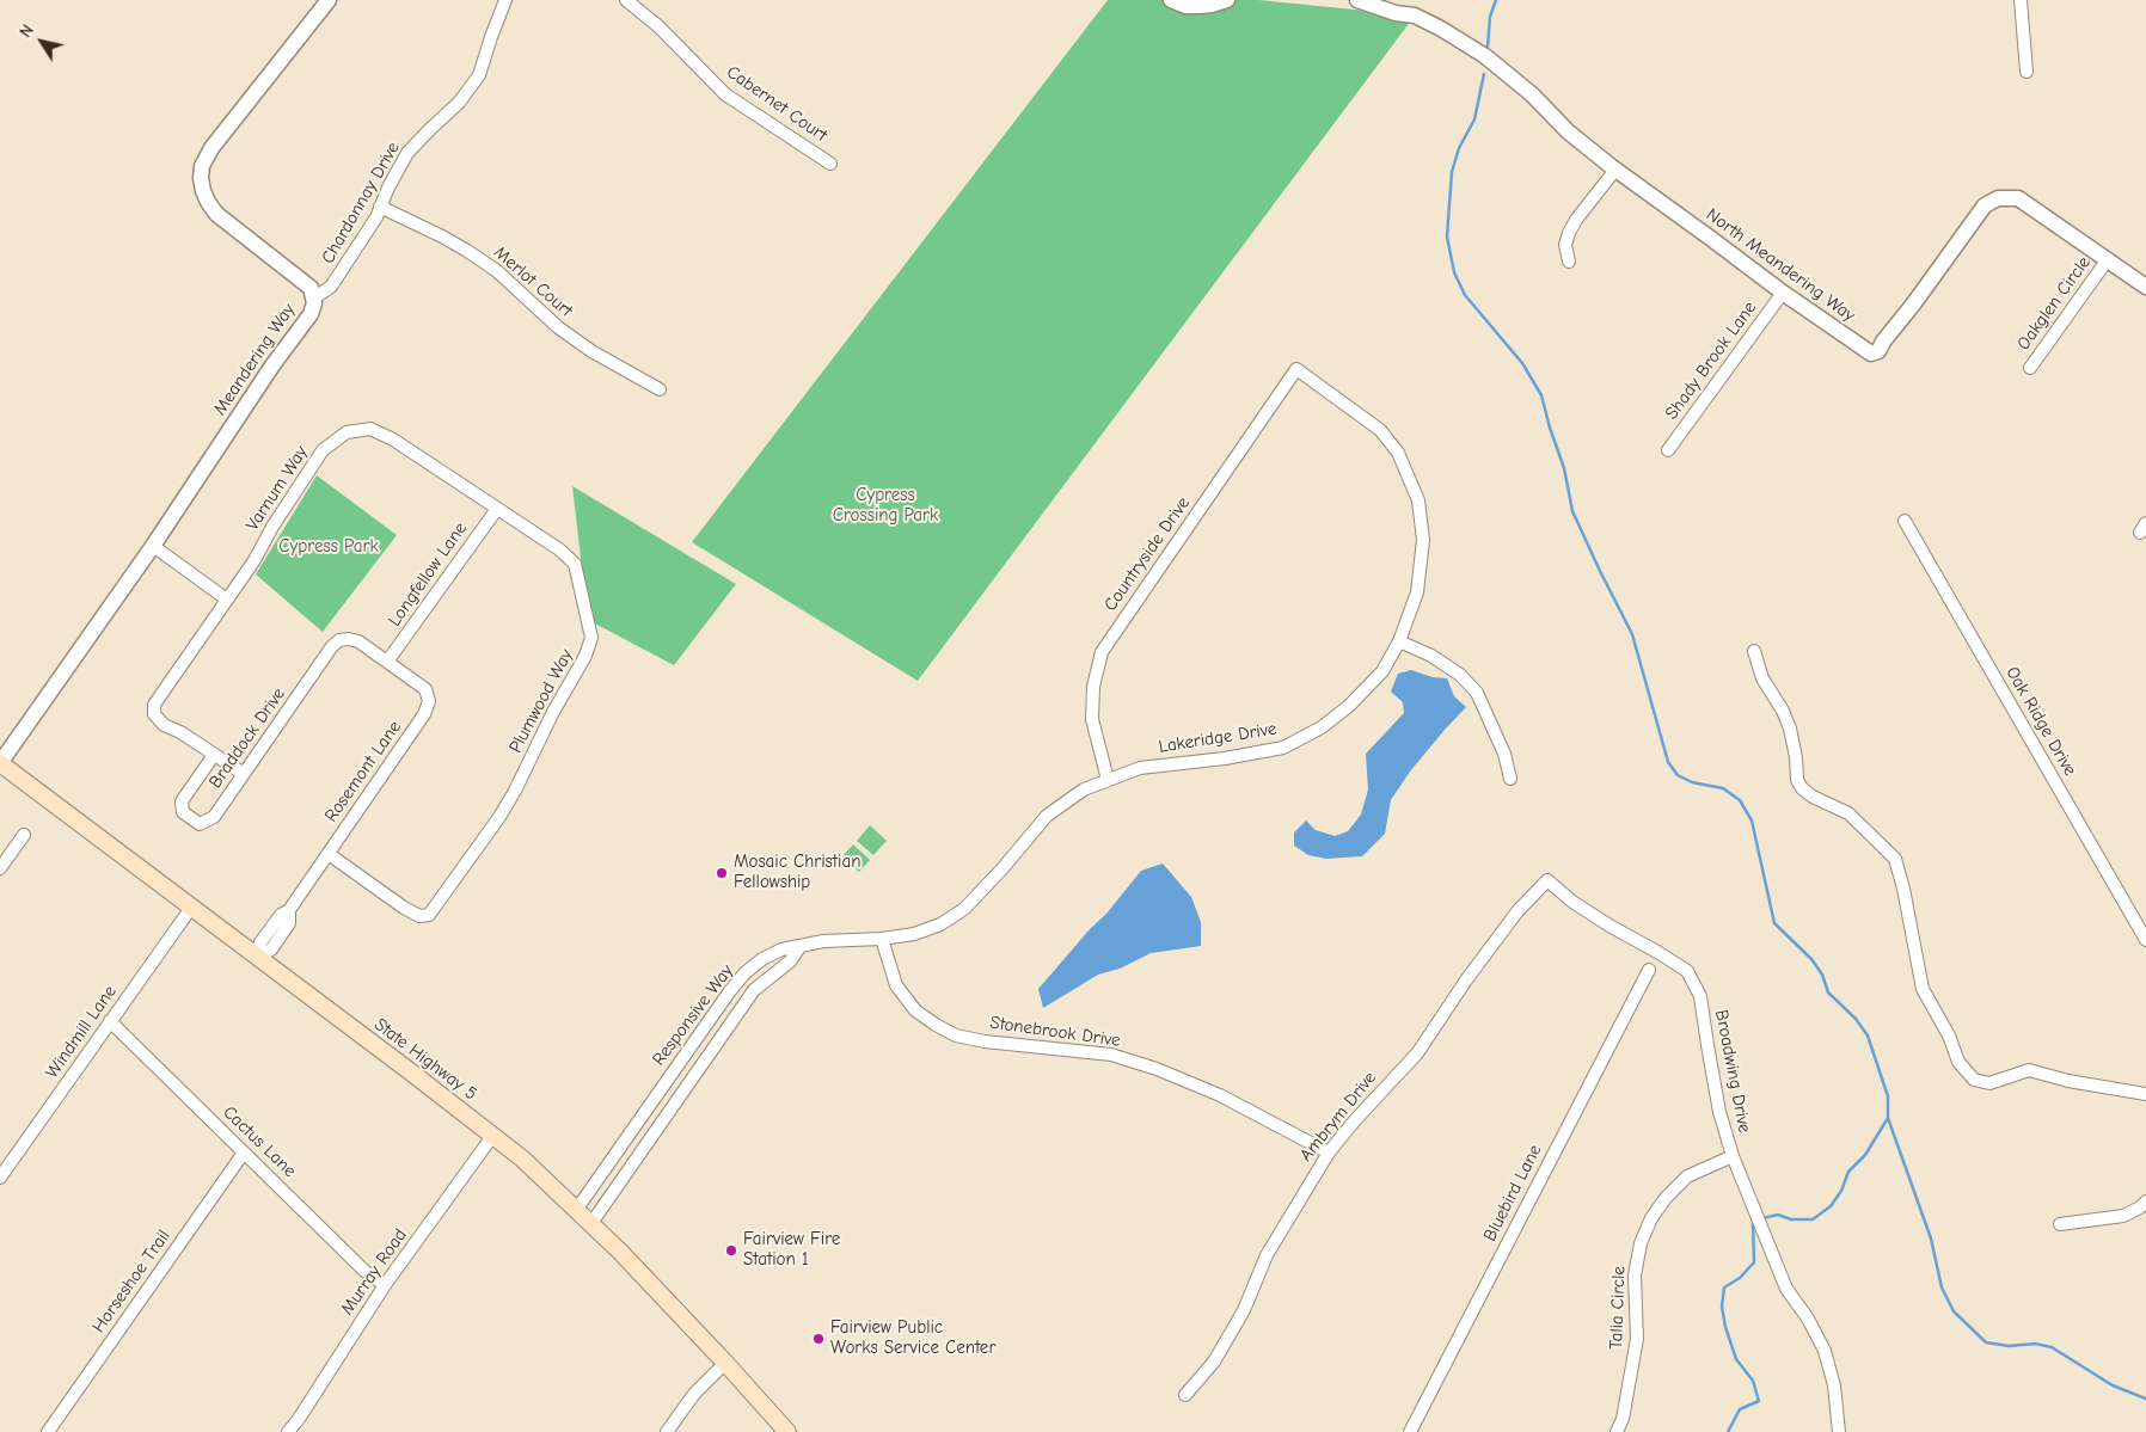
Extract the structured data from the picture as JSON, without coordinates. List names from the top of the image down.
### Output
{
  "streets": {
    "main road": ["State Highway 5"],
    "street": [
      "Cabernet Court",
      "Chardonnay Drive",
      "North Meandering Way",
      "Merlot Court",
      "Oakglen Circle",
      "Meandering Way",
      "Shady Brook Lane",
      "Varnum Way",
      "Countryside Drive",
      "Longfellow Lane",
      "Plumwood Way",
      "Oak Ridge Drive",
      "Braddock Drive",
      "Lakeridge Drive",
      "Rosemont Lane",
      "Responsive Way",
      "Windmill Lane",
      "Stonebrook Drive",
      "Broadwing Drive",
      "Ambrym Drive",
      "Cactus Lane",
      "Bluebird Lane",
      "Murray Road",
      "Horseshoe Trail",
      "Talia Circle"
    ]
  },
  "crossings": [
    ["Chardonnay Drive", "Merlot Court"],
    ["Chardonnay Drive", "Meandering Way"],
    ["North Meandering Way", "Oakglen Circle"],
    ["North Meandering Way", "Shady Brook Lane"],
    ["Meandering Way", "State Highway 5"],
    ["Varnum Way", "Longfellow Lane"],
    ["Varnum Way", "Plumwood Way"],
    ["Varnum Way", "Braddock Drive"],
    ["Countryside Drive", "Lakeridge Drive"],
    ["Longfellow Lane", "Plumwood Way"],
    ["Longfellow Lane", "Braddock Drive"],
    ["Longfellow Lane", "Rosemont Lane"],
    ["Plumwood Way", "Rosemont Lane"],
    ["Braddock Drive", "Rosemont Lane"],
    ["Lakeridge Drive", "Responsive Way"],
    ["Lakeridge Drive", "Stonebrook Drive"],
    ["Rosemont Lane", "State Highway 5"],
    ["Responsive Way", "State Highway 5"],
    ["Windmill Lane", "State Highway 5"],
    ["Windmill Lane", "Cactus Lane"],
    ["Stonebrook Drive", "Ambrym Drive"],
    ["State Highway 5", "Murray Road"],
    ["Broadwing Drive", "Ambrym Drive"],
    ["Broadwing Drive", "Talia Circle"],
    ["Cactus Lane", "Murray Road"],
    ["Cactus Lane", "Horseshoe Trail"]
  ],
  "parks": ["Cypress Crossing Park", "Cypress Park"],
  "places": ["Mosaic Christian Fellowship", "Fairview Fire Station 1", "Fairview Public Works Service Center"],
  "north": "top left"
}
